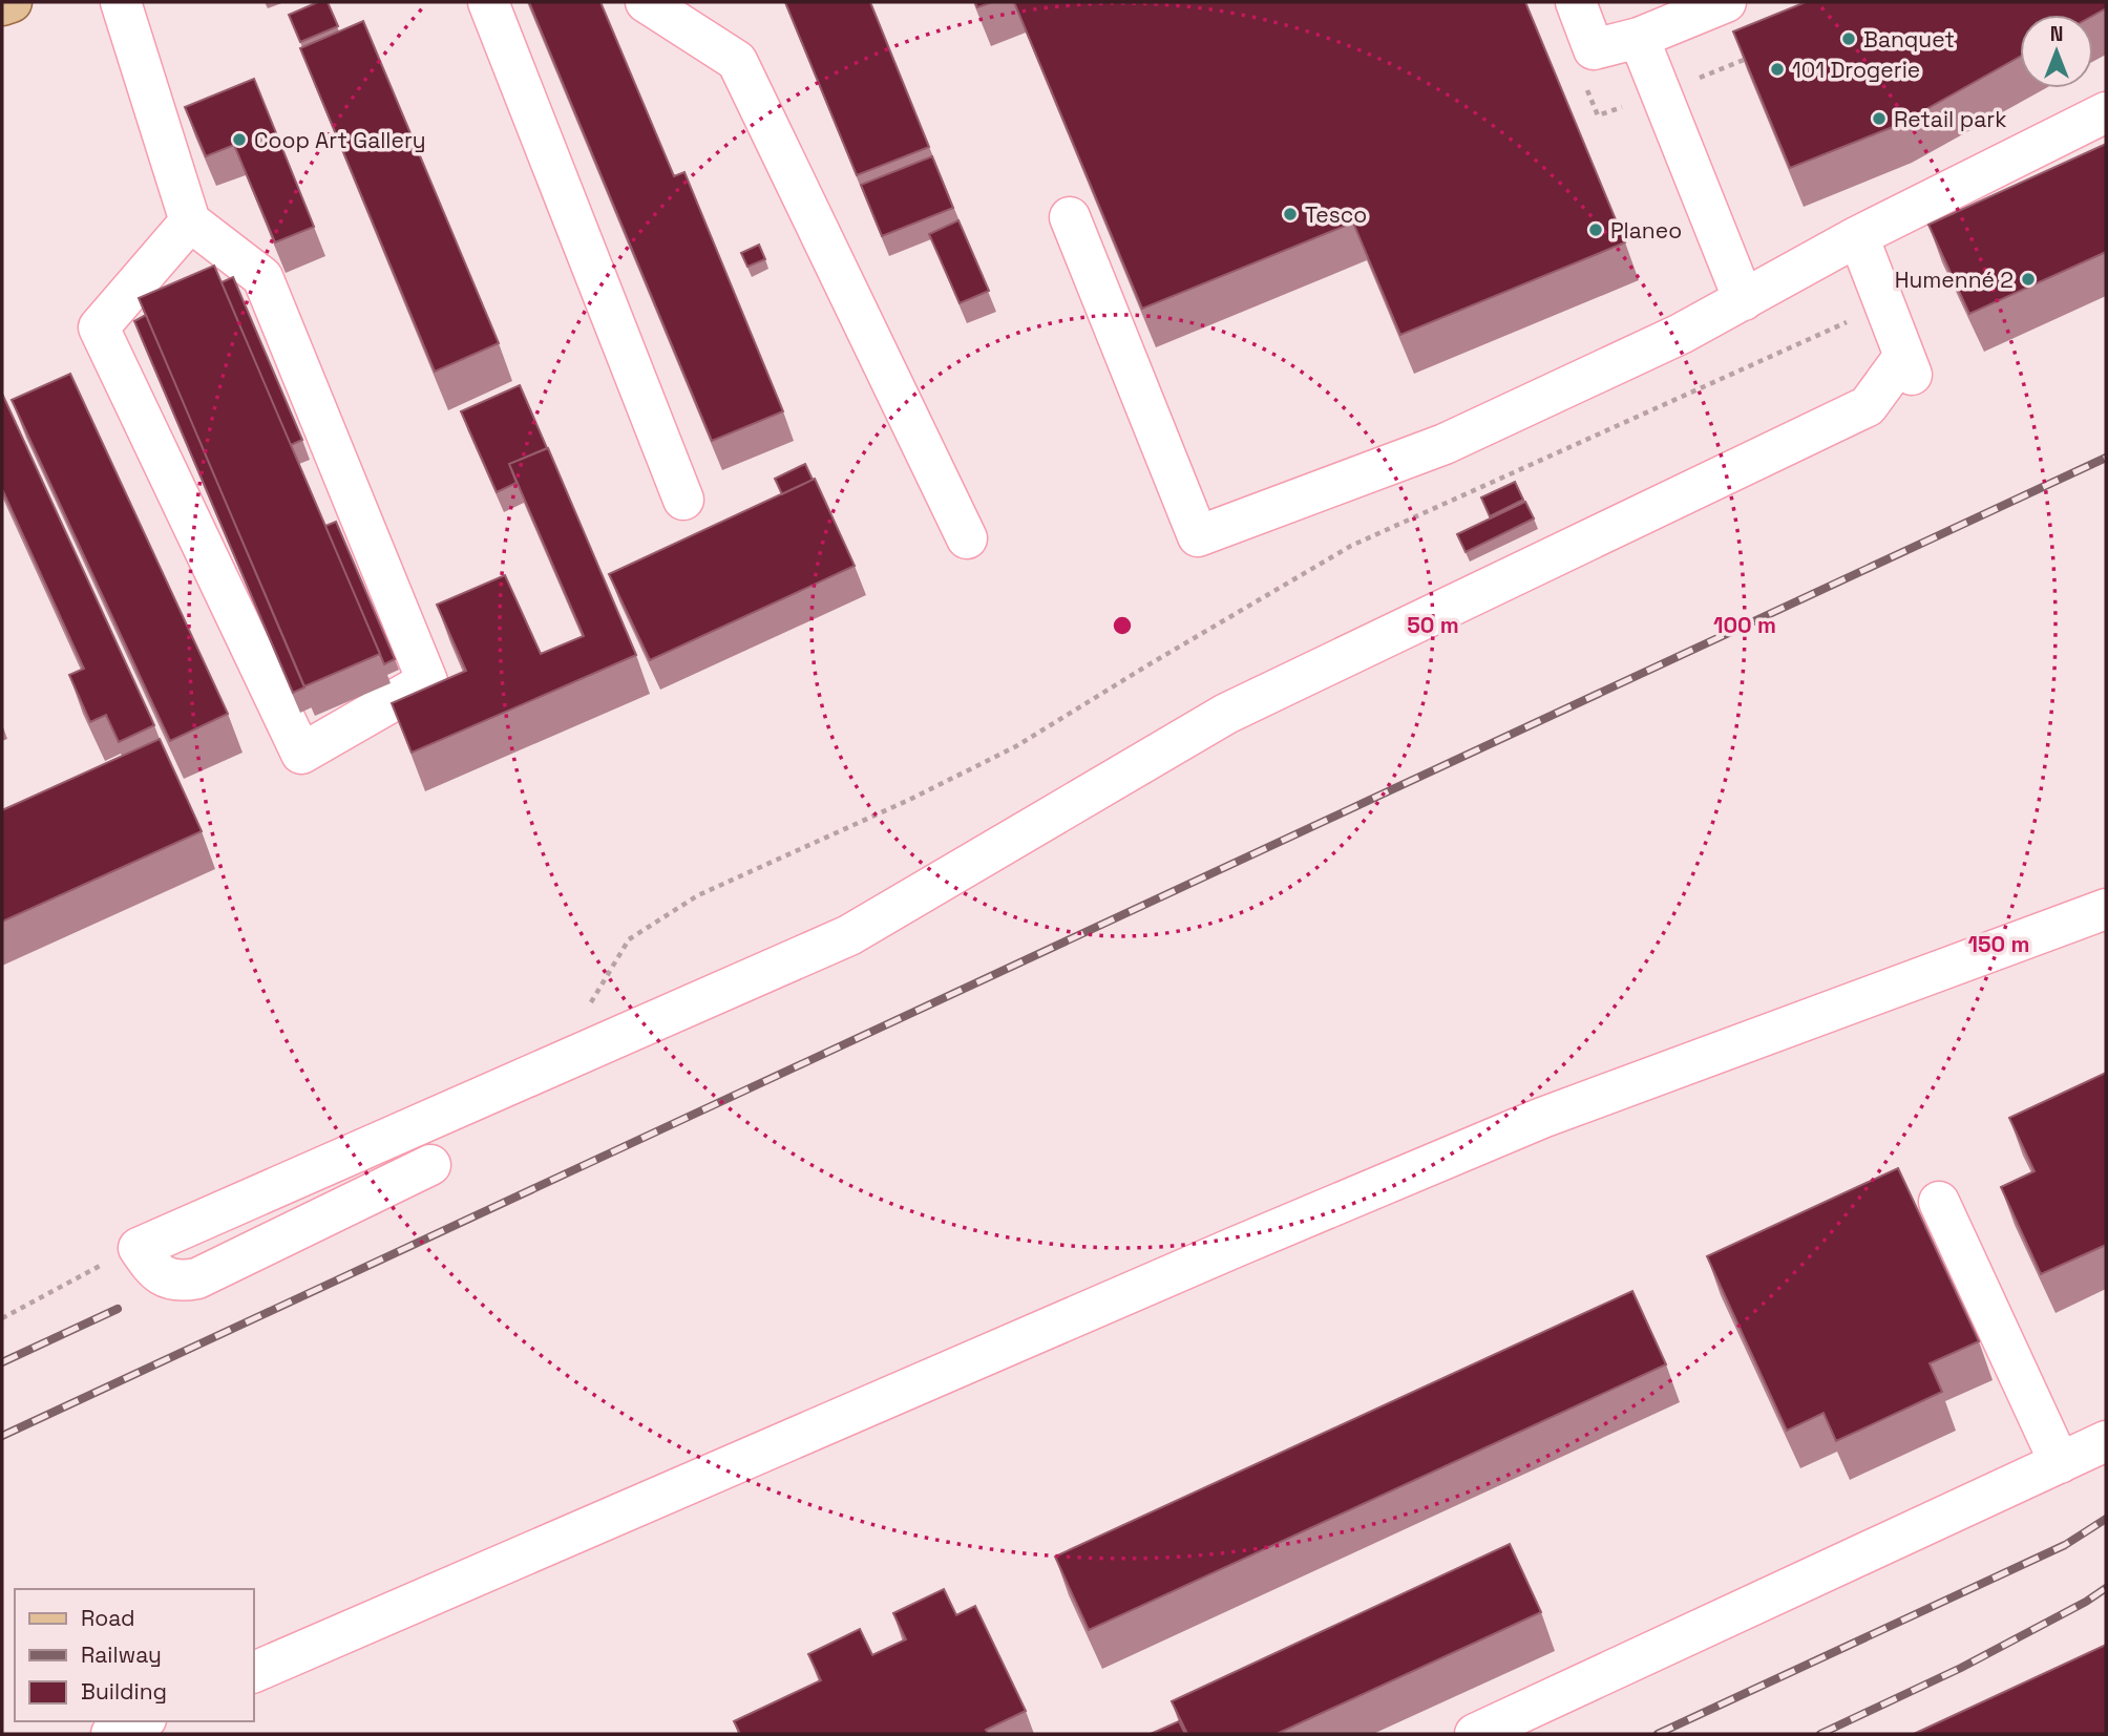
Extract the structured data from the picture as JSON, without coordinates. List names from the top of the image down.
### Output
{
  "places": [
    "Banquet",
    "101 Drogerie",
    "Retail park",
    "Coop Art Gallery",
    "Tesco",
    "Planeo",
    "Humenné 2"
  ],
  "legend": ["Road", "Railway", "Building"],
  "north": "top",
  "rings": ["50 m", "100 m", "150 m"]
}
